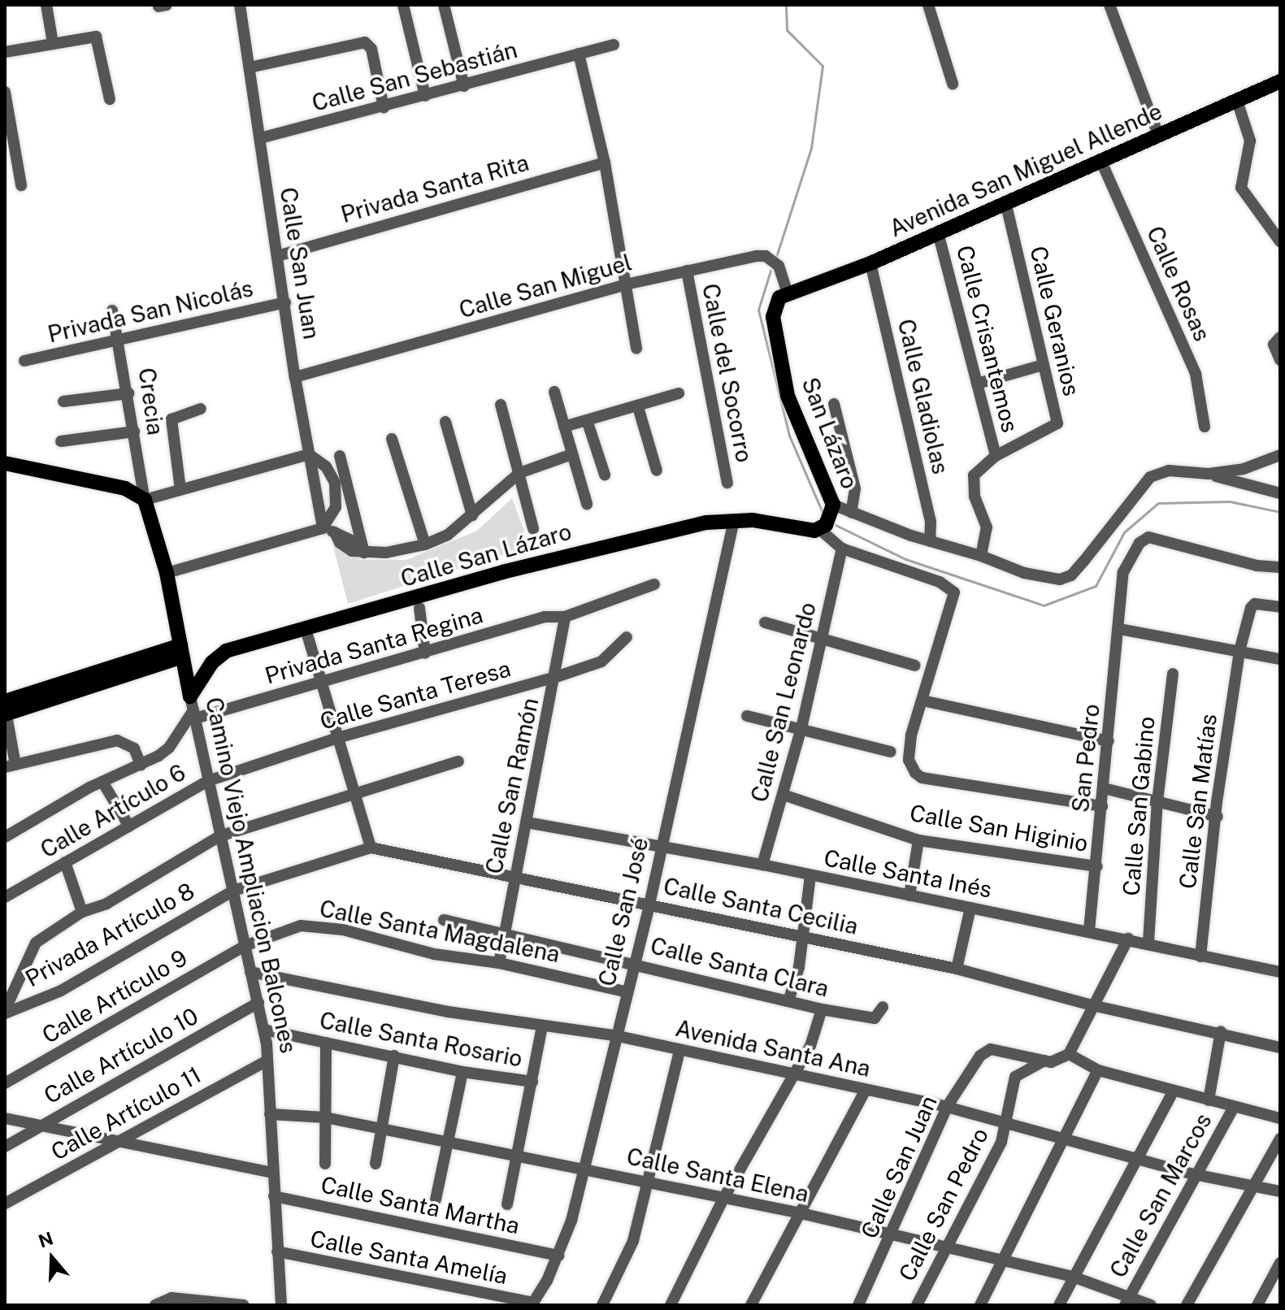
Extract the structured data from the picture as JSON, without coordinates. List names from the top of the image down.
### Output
{
  "streets": {
    "main road": [
      "Avenida San Miguel Allende",
      "San Lázaro",
      "Calle San Lázaro",
      "Camino Viejo Ampliacion Balcones"
    ],
    "street": [
      "Calle San Sebastián",
      "Privada Santa Rita",
      "Calle San Juan",
      "Calle Rosas",
      "Calle San Miguel",
      "Privada San Nicolás",
      "Calle Geranios",
      "Calle Crisantemos",
      "Calle del Socorro",
      "Calle Gladiolas",
      "Crecia",
      "Privada Santa Regina",
      "Calle Santa Teresa",
      "Calle San Leonardo",
      "San Pedro",
      "Calle San Ramón",
      "Calle San Matías",
      "Calle San Gabino",
      "Calle Artículo 6",
      "Calle San Higinio",
      "Calle Santa Inés",
      "Calle Santa Cecilia",
      "Calle San José",
      "Calle Santa Magdalena",
      "Privada Artículo 8",
      "Calle Santa Clara",
      "Calle Artículo 9",
      "Calle Santa Rosario",
      "Avenida Santa Ana",
      "Calle Artículo 10",
      "Calle Artículo 11",
      "Calle Santa Elena",
      "Calle San Marcos",
      "Calle San Pedro",
      "Calle Santa Martha",
      "Calle Santa Amelía"
    ]
  },
  "crossings": [
    ["Calle San Sebastián", "Calle San Juan"],
    ["Avenida San Miguel Allende", "Calle Rosas"],
    ["Avenida San Miguel Allende", "Calle San Miguel"],
    ["Avenida San Miguel Allende", "Calle Geranios"],
    ["Avenida San Miguel Allende", "Calle Crisantemos"],
    ["Avenida San Miguel Allende", "Calle Gladiolas"],
    ["Avenida San Miguel Allende", "San Lázaro"],
    ["Privada Santa Rita", "Calle San Juan"],
    ["Calle San Juan", "Calle San Miguel"],
    ["Calle San Juan", "Privada San Nicolás"],
    ["Calle San Juan", "Avenida Santa Ana"],
    ["Calle San Juan", "Calle Santa Elena"],
    ["Calle San Juan", "Calle San Pedro"],
    ["Calle San Miguel", "Calle del Socorro"],
    ["Calle San Miguel", "San Lázaro"],
    ["Privada San Nicolás", "Crecia"],
    ["Calle Geranios", "Calle Crisantemos"],
    ["Crecia", "Camino Viejo Ampliacion Balcones"],
    ["San Lázaro", "Calle San Lázaro"],
    ["Calle San Lázaro", "Privada Santa Regina"],
    ["Calle San Lázaro", "Camino Viejo Ampliacion Balcones"],
    ["Calle San Lázaro", "Calle San José"],
    ["Privada Santa Regina", "Calle San Ramón"],
    ["Privada Santa Regina", "Camino Viejo Ampliacion Balcones"],
    ["Calle Santa Teresa", "Calle San Ramón"],
    ["Calle Santa Teresa", "Calle Artículo 6"],
    ["Calle Santa Teresa", "Camino Viejo Ampliacion Balcones"],
    ["Calle San Leonardo", "Calle San Higinio"],
    ["Calle San Leonardo", "Calle Santa Inés"],
    ["San Pedro", "Calle San Higinio"],
    ["San Pedro", "Calle Santa Inés"],
    ["Calle San Ramón", "Calle Santa Inés"],
    ["Calle San Ramón", "Calle Santa Cecilia"],
    ["Calle San Ramón", "Calle Santa Magdalena"],
    ["Calle San Ramón", "Calle Santa Clara"],
    ["Calle San Matías", "Calle Santa Inés"],
    ["Calle San Gabino", "Calle Santa Inés"],
    ["Calle Artículo 6", "Camino Viejo Ampliacion Balcones"],
    ["Calle Santa Inés", "Calle San José"],
    ["Camino Viejo Ampliacion Balcones", "Calle Santa Cecilia"],
    ["Camino Viejo Ampliacion Balcones", "Calle Santa Magdalena"],
    ["Camino Viejo Ampliacion Balcones", "Privada Artículo 8"],
    ["Camino Viejo Ampliacion Balcones", "Calle Artículo 9"],
    ["Camino Viejo Ampliacion Balcones", "Calle Santa Rosario"],
    ["Camino Viejo Ampliacion Balcones", "Avenida Santa Ana"],
    ["Camino Viejo Ampliacion Balcones", "Calle Artículo 10"],
    ["Camino Viejo Ampliacion Balcones", "Calle Artículo 11"],
    ["Camino Viejo Ampliacion Balcones", "Calle Santa Elena"],
    ["Camino Viejo Ampliacion Balcones", "Calle Santa Martha"],
    ["Camino Viejo Ampliacion Balcones", "Calle Santa Amelía"],
    ["Calle Santa Cecilia", "Calle San José"],
    ["Calle Santa Cecilia", "Privada Artículo 8"],
    ["Calle San José", "Calle Santa Magdalena"],
    ["Calle San José", "Calle Santa Clara"],
    ["Calle San José", "Avenida Santa Ana"],
    ["Calle San José", "Calle Santa Elena"],
    ["Calle San José", "Calle Santa Martha"],
    ["Calle San José", "Calle Santa Amelía"],
    ["Calle Santa Magdalena", "Calle Artículo 9"],
    ["Avenida Santa Ana", "Calle San Marcos"],
    ["Avenida Santa Ana", "Calle San Pedro"],
    ["Calle Santa Elena", "Calle San Marcos"],
    ["Calle Santa Elena", "Calle San Pedro"]
  ],
  "north": "top"
}
